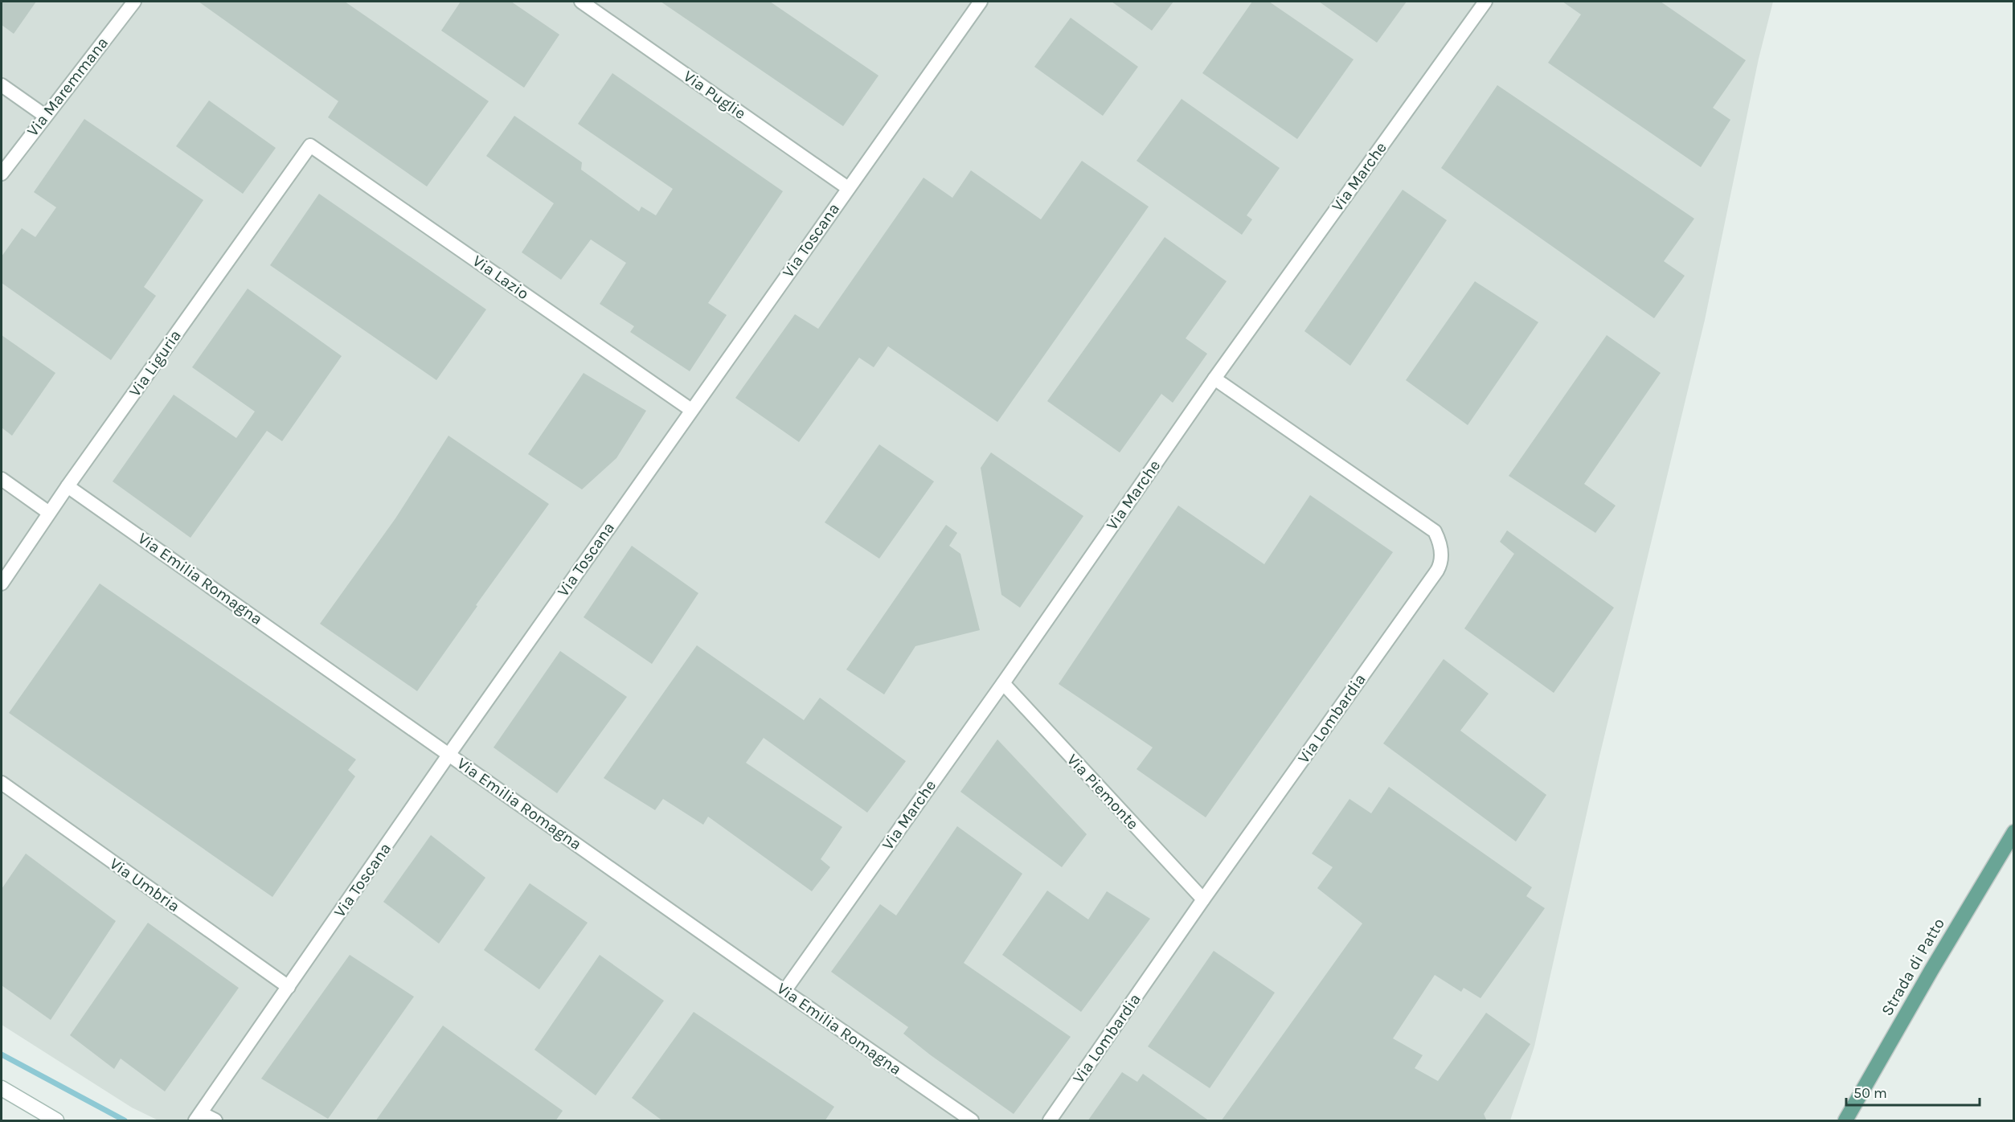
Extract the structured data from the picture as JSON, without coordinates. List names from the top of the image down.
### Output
{
  "streets": {
    "main road": ["Strada di Patto"],
    "street": [
      "Via Maremmana",
      "Via Puglie",
      "Via Marche",
      "Via Toscana",
      "Via Lazio",
      "Via Liguria",
      "Via Emilia Romagna",
      "Via Lombardia",
      "Via Piemonte",
      "Via Umbria"
    ]
  },
  "crossings": [
    ["Via Puglie", "Via Toscana"],
    ["Via Marche", "Via Emilia Romagna"],
    ["Via Marche", "Via Lombardia"],
    ["Via Marche", "Via Piemonte"],
    ["Via Toscana", "Via Lazio"],
    ["Via Toscana", "Via Emilia Romagna"],
    ["Via Toscana", "Via Umbria"],
    ["Via Lazio", "Via Liguria"],
    ["Via Liguria", "Via Emilia Romagna"],
    ["Via Lombardia", "Via Piemonte"]
  ],
  "scale_bar": "50 m"
}
